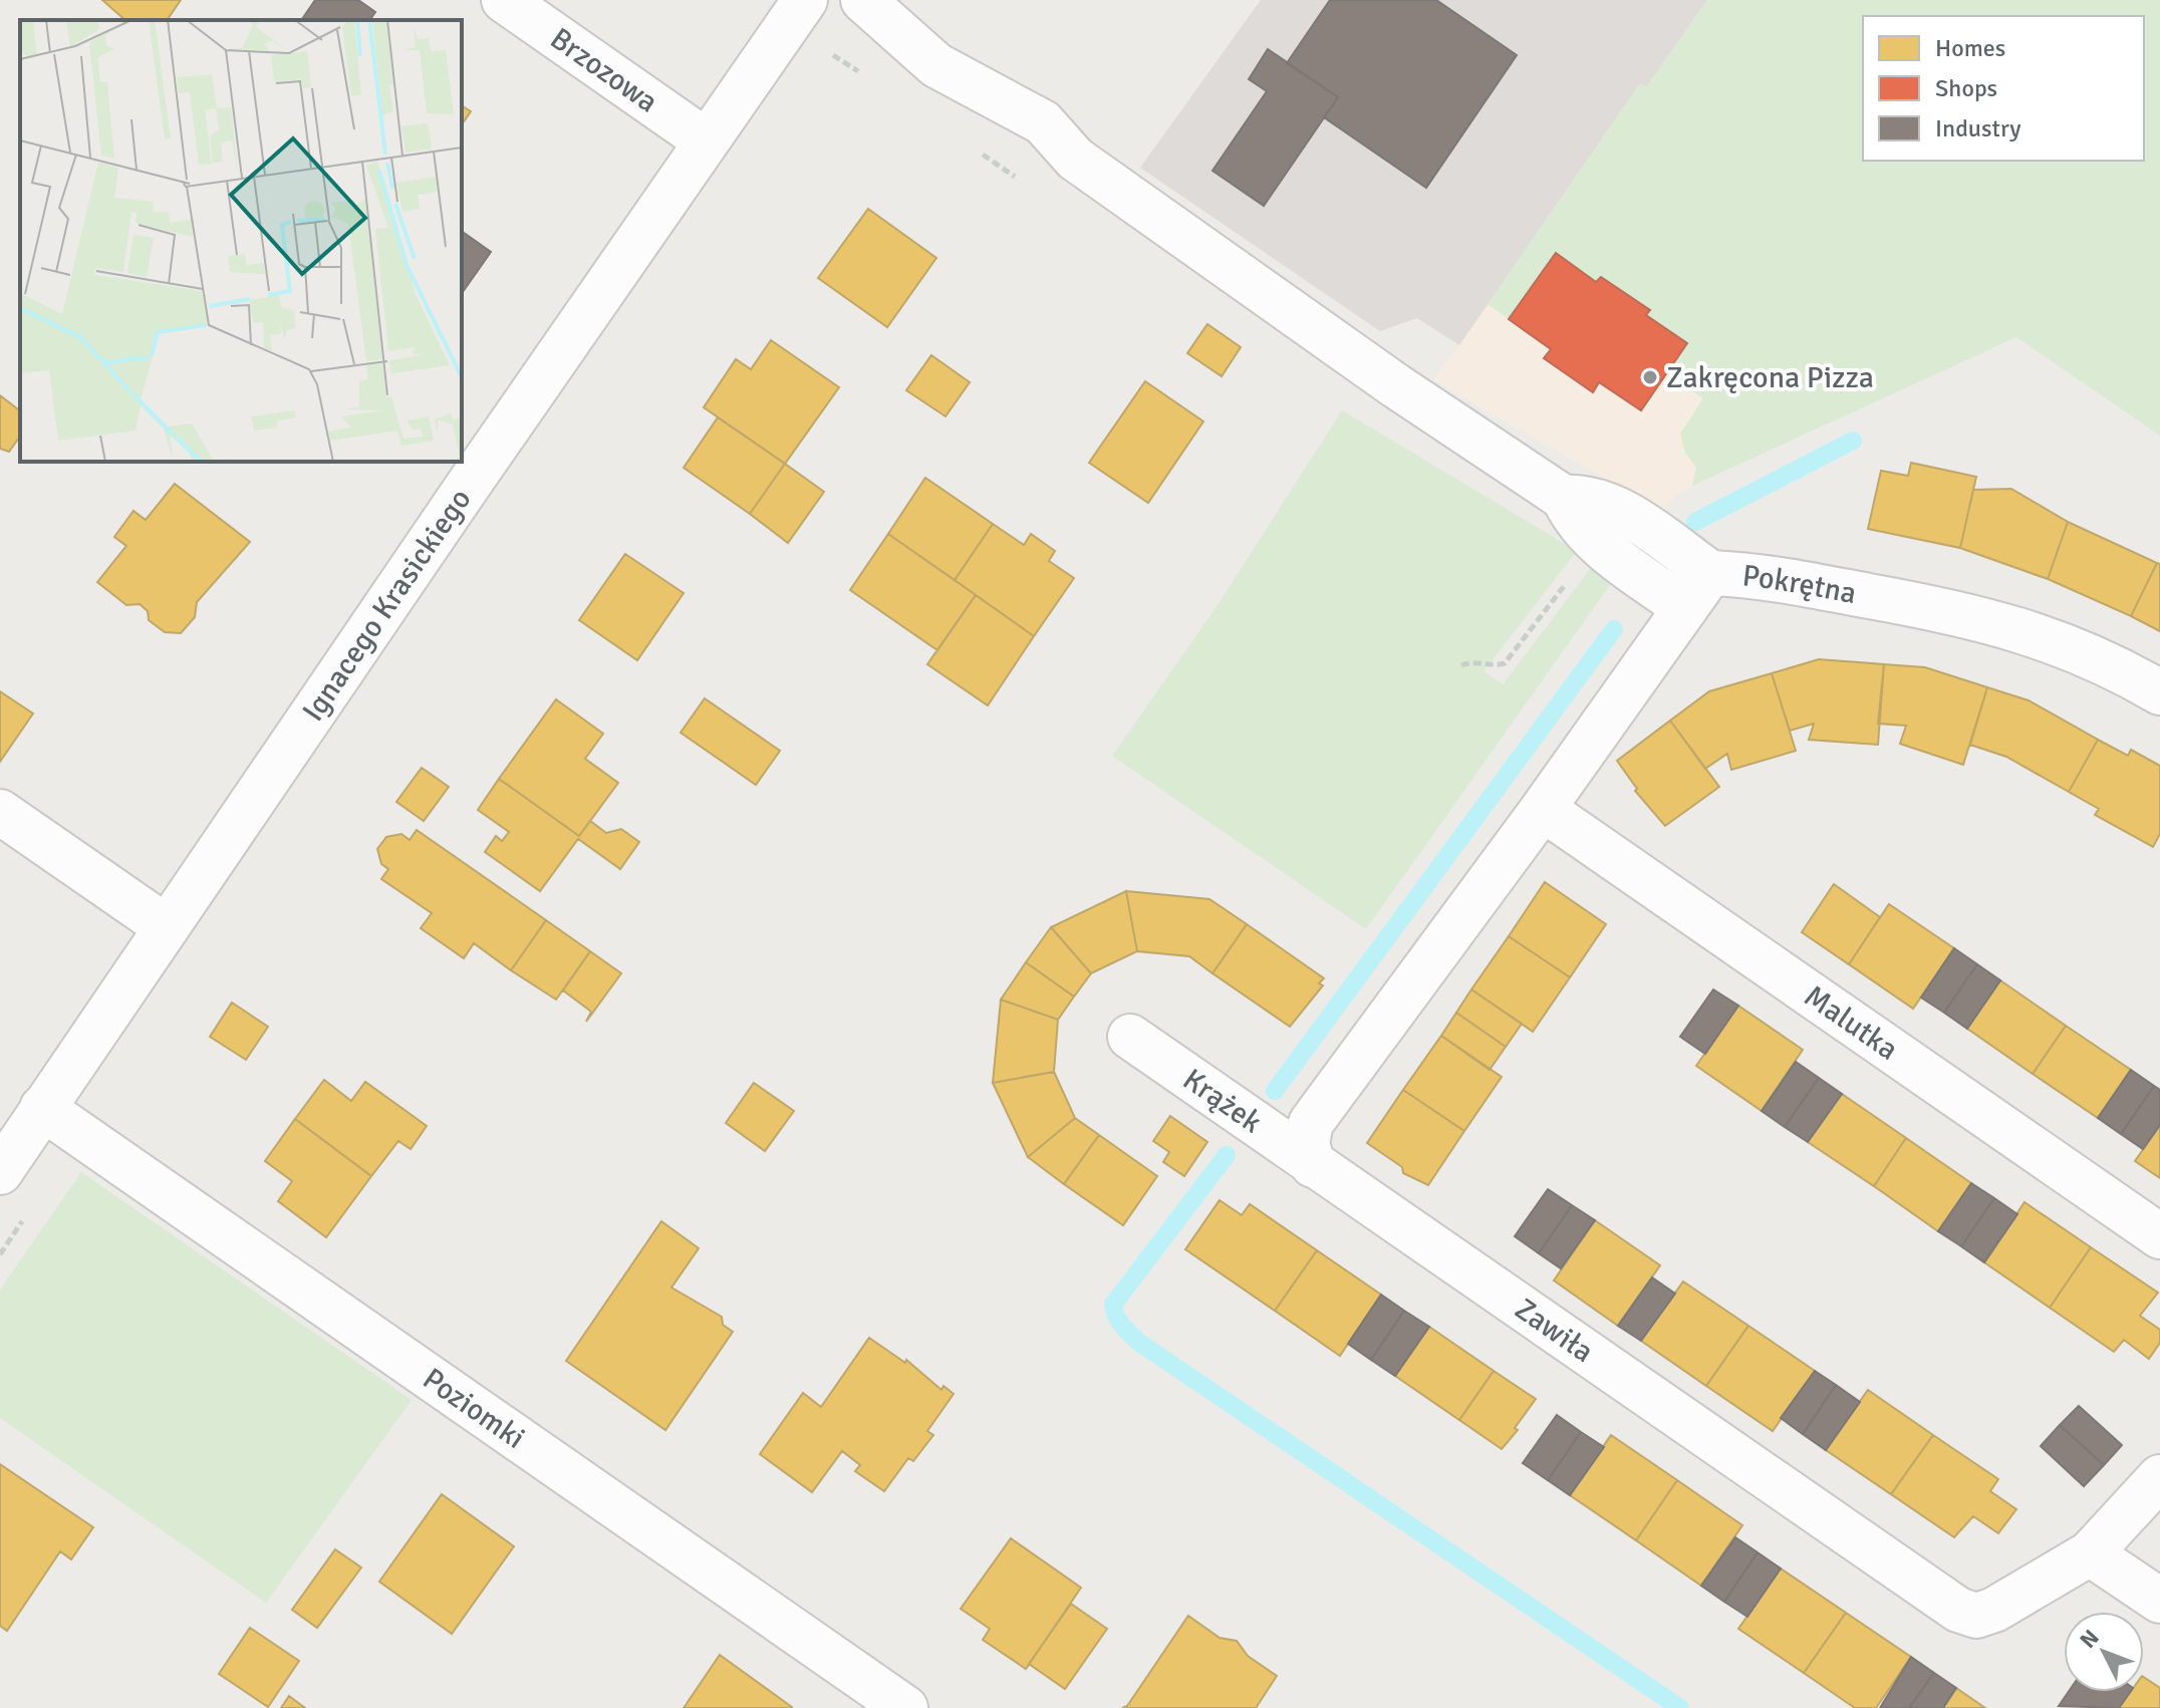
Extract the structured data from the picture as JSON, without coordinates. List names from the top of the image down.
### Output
{
  "streets": {
    "street": [
      "Brzozowa",
      "Pokrętna",
      "Ignacego Krasickiego",
      "Malutka",
      "Krążek",
      "Zawiła",
      "Poziomki"
    ]
  },
  "crossings": [
    ["Brzozowa", "Ignacego Krasickiego"],
    ["Pokrętna", "Malutka"],
    ["Ignacego Krasickiego", "Poziomki"],
    ["Krążek", "Zawiła"]
  ],
  "places": ["Zakręcona Pizza"],
  "legend": ["Homes", "Shops", "Industry"],
  "north": "top left"
}
